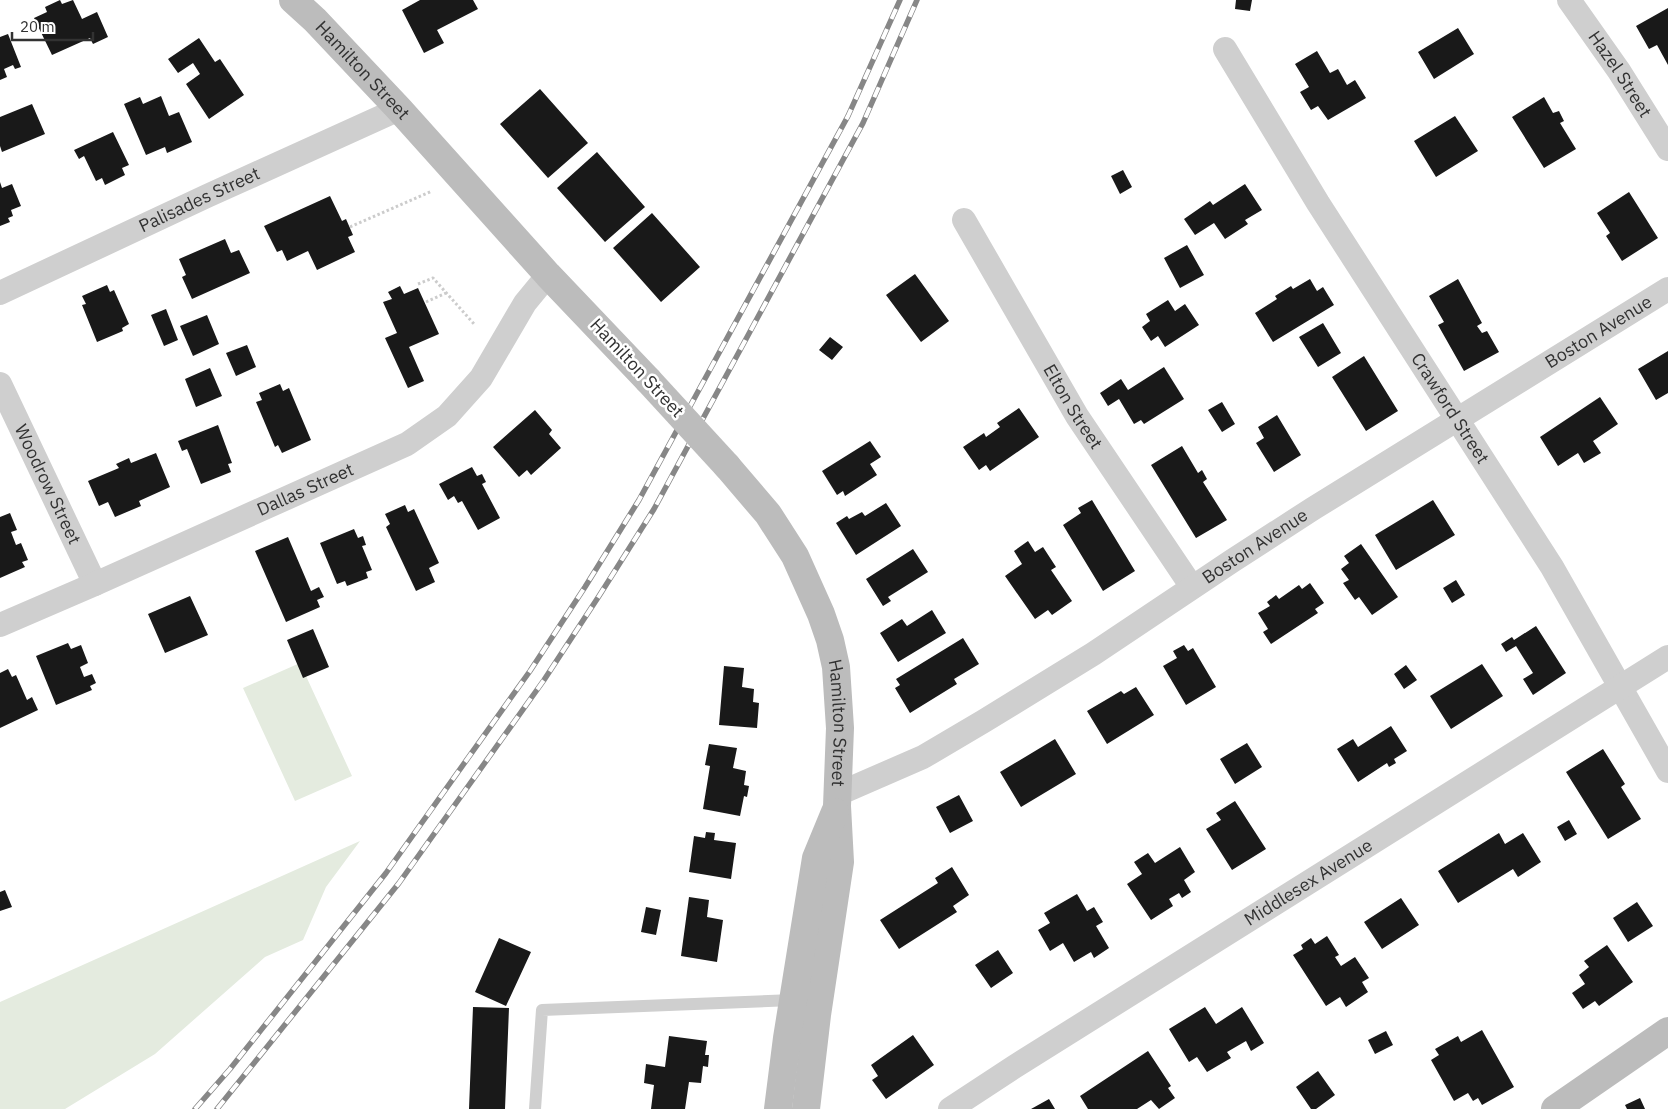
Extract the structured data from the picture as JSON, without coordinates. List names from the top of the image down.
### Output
{
  "streets": {
    "main road": ["Hamilton Street"],
    "street": [
      "Hazel Street",
      "Palisades Street",
      "Boston Avenue",
      "Elton Street",
      "Crawford Street",
      "Woodrow Street",
      "Dallas Street",
      "Middlesex Avenue"
    ]
  },
  "crossings": [
    ["Hamilton Street", "Palisades Street"],
    ["Hamilton Street", "Boston Avenue"],
    ["Hamilton Street", "Dallas Street"],
    ["Boston Avenue", "Elton Street"],
    ["Boston Avenue", "Crawford Street"],
    ["Crawford Street", "Middlesex Avenue"],
    ["Woodrow Street", "Dallas Street"]
  ],
  "scale_bar": "20 m"
}
